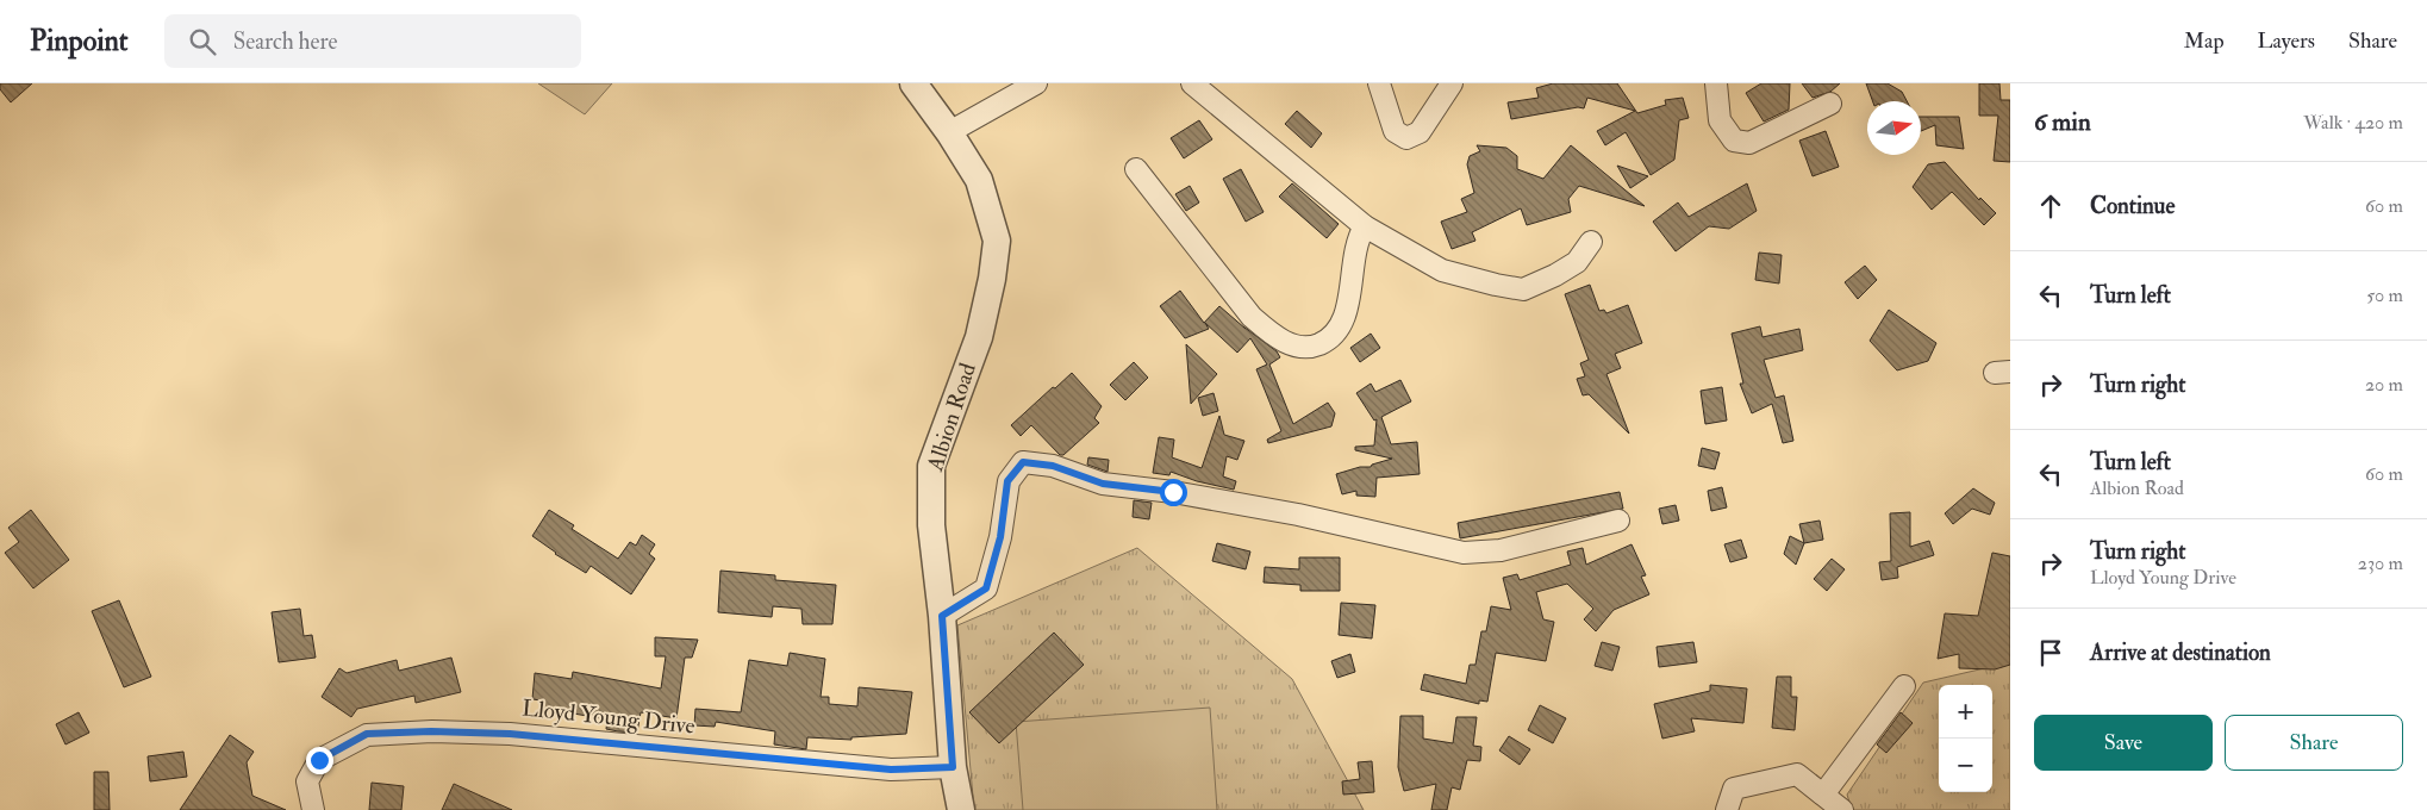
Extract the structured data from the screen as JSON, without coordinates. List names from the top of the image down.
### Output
{
  "streets": {
    "street": ["Albion Road", "Lloyd Young Drive"]
  },
  "crossings": [
    ["Albion Road", "Lloyd Young Drive"]
  ],
  "north": "right",
  "page": {
    "header": "Pinpoint",
    "search": "Search here",
    "nav": ["Map", "Layers", "Share"],
    "heading": ["6 min", "Walk · 420 m"],
    "list": [
      ["Continue", "60 m"],
      ["Turn left", "50 m"],
      ["Turn right", "20 m"],
      ["Turn left", "Albion Road", "60 m"],
      ["Turn right", "Lloyd Young Drive", "230 m"],
      "Arrive at destination"
    ],
    "map_buttons": ["+", "−"],
    "buttons": ["Save", "Share"]
  }
}
